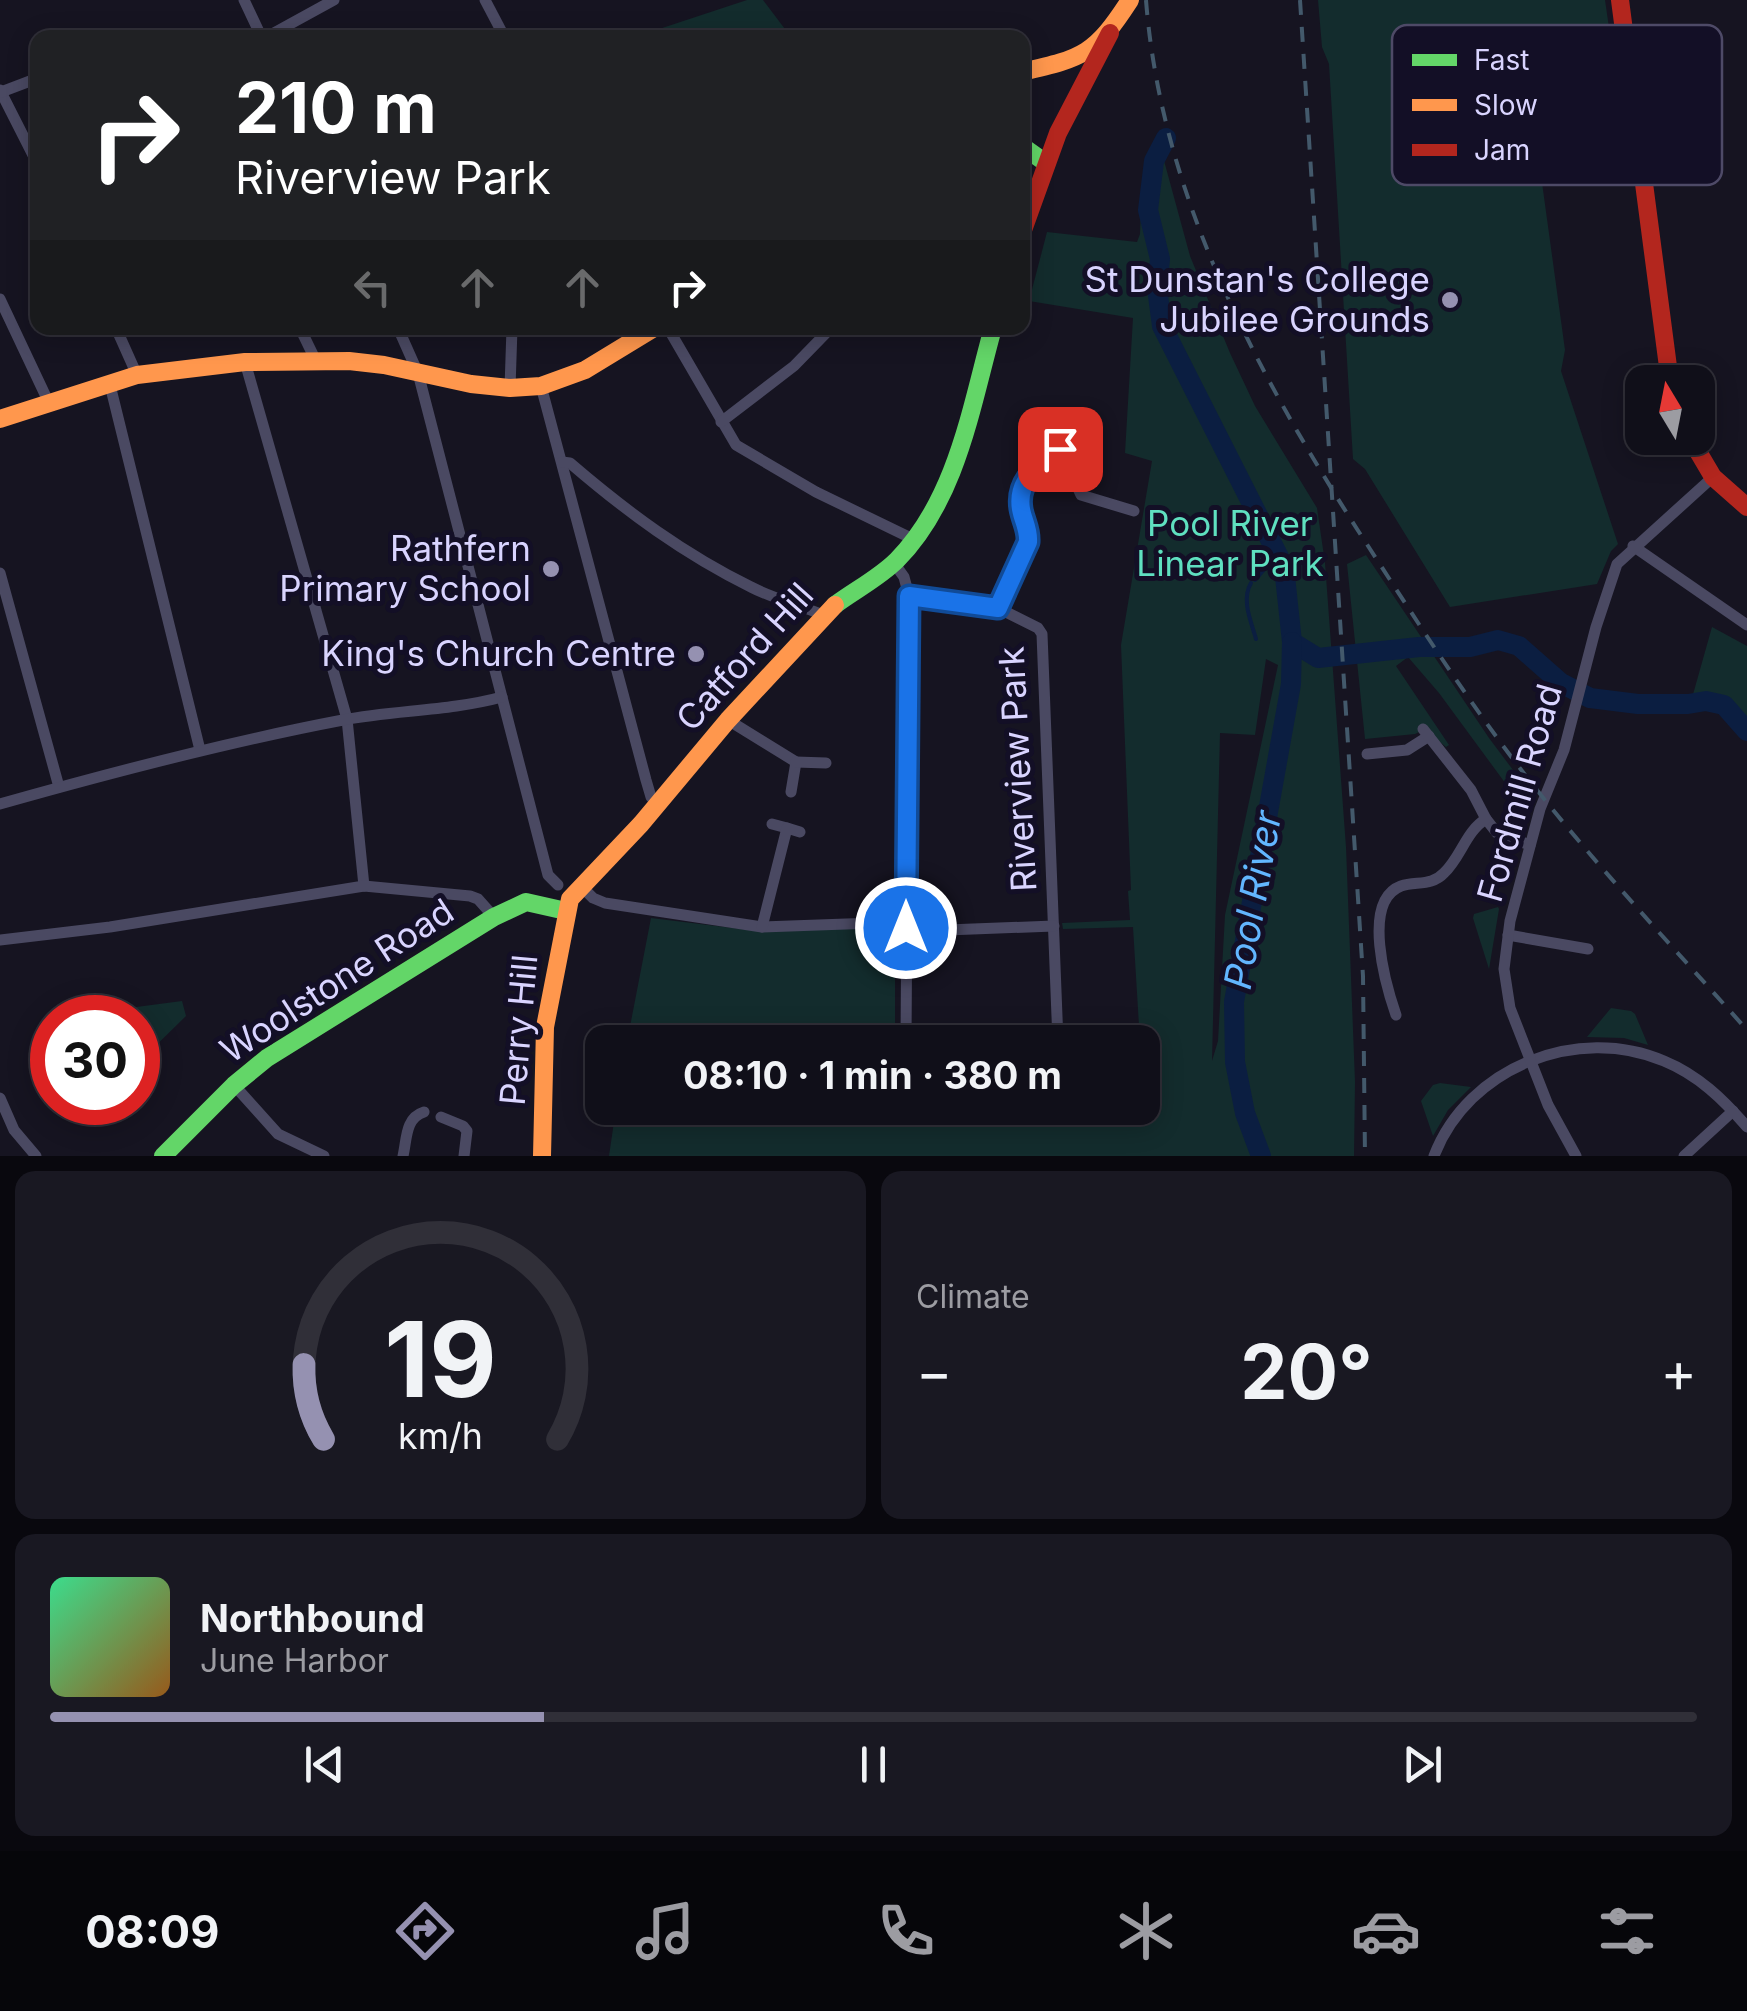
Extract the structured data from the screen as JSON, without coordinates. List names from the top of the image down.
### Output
{
  "streets": {
    "main road": ["Catford Hill", "Woolstone Road", "Perry Hill"],
    "street": ["Riverview Park", "Fordmill Road"]
  },
  "crossings": [
    ["Catford Hill", "Woolstone Road"],
    ["Catford Hill", "Perry Hill"],
    ["Woolstone Road", "Perry Hill"]
  ],
  "water": ["Pool River"],
  "parks": ["Pool River Linear Park"],
  "places": ["St Dunstan's College Jubilee Grounds", "Rathfern Primary School", "King's Church Centre"],
  "legend": ["Fast", "Slow", "Jam"],
  "north": "top",
  "page": {
    "turn": ["210 m", "Riverview Park"],
    "limit": "30",
    "trip": "08:10 · 1 min · 380 m",
    "tile": "Climate",
    "heat": ["−", "20°", "+"],
    "song": ["Northbound", "June Harbor"],
    "tabs": "08:09",
    "gauge": ["19", "km/h"]
  }
}
